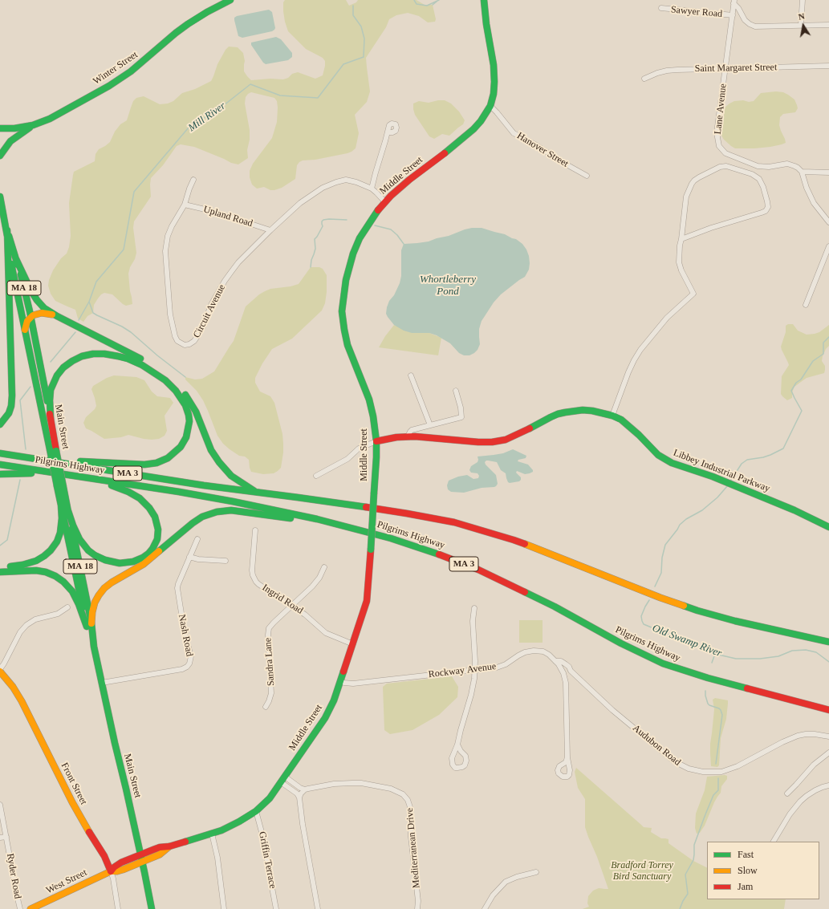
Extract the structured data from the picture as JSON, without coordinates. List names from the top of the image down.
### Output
{
  "streets": {
    "main road": [
      "Winter Street",
      "Middle Street",
      "MA 18",
      "Main Street",
      "Pilgrims Highway",
      "Libbey Industrial Parkway",
      "MA 3",
      "Front Street",
      "West Street"
    ],
    "street": [
      "Sawyer Road",
      "Saint Margaret Street",
      "Lane Avenue",
      "Hanover Street",
      "Upland Road",
      "Circuit Avenue",
      "Ingrid Road",
      "Nash Road",
      "Sandra Lane",
      "Rockway Avenue",
      "Audubon Road",
      "Mediterranean Drive",
      "Griffin Terrace",
      "Ryder Road"
    ]
  },
  "crossings": [
    ["Sawyer Road", "Lane Avenue"],
    ["Saint Margaret Street", "Lane Avenue"],
    ["Hanover Street", "Middle Street"],
    ["Middle Street", "Circuit Avenue"],
    ["Middle Street", "Main Street"],
    ["Middle Street", "Libbey Industrial Parkway"],
    ["Middle Street", "Ingrid Road"],
    ["Middle Street", "Rockway Avenue"],
    ["Middle Street", "Front Street"],
    ["Middle Street", "Griffin Terrace"],
    ["Middle Street", "West Street"],
    ["Upland Road", "Circuit Avenue"],
    ["Main Street", "Nash Road"],
    ["Ingrid Road", "Sandra Lane"],
    ["Rockway Avenue", "Audubon Road"],
    ["Front Street", "West Street"]
  ],
  "water": ["Mill River", "Whortleberry Pond", "Old Swamp River"],
  "parks": ["Bradford Torrey Bird Sanctuary"],
  "legend": ["Fast", "Slow", "Jam"],
  "north": "top"
}
